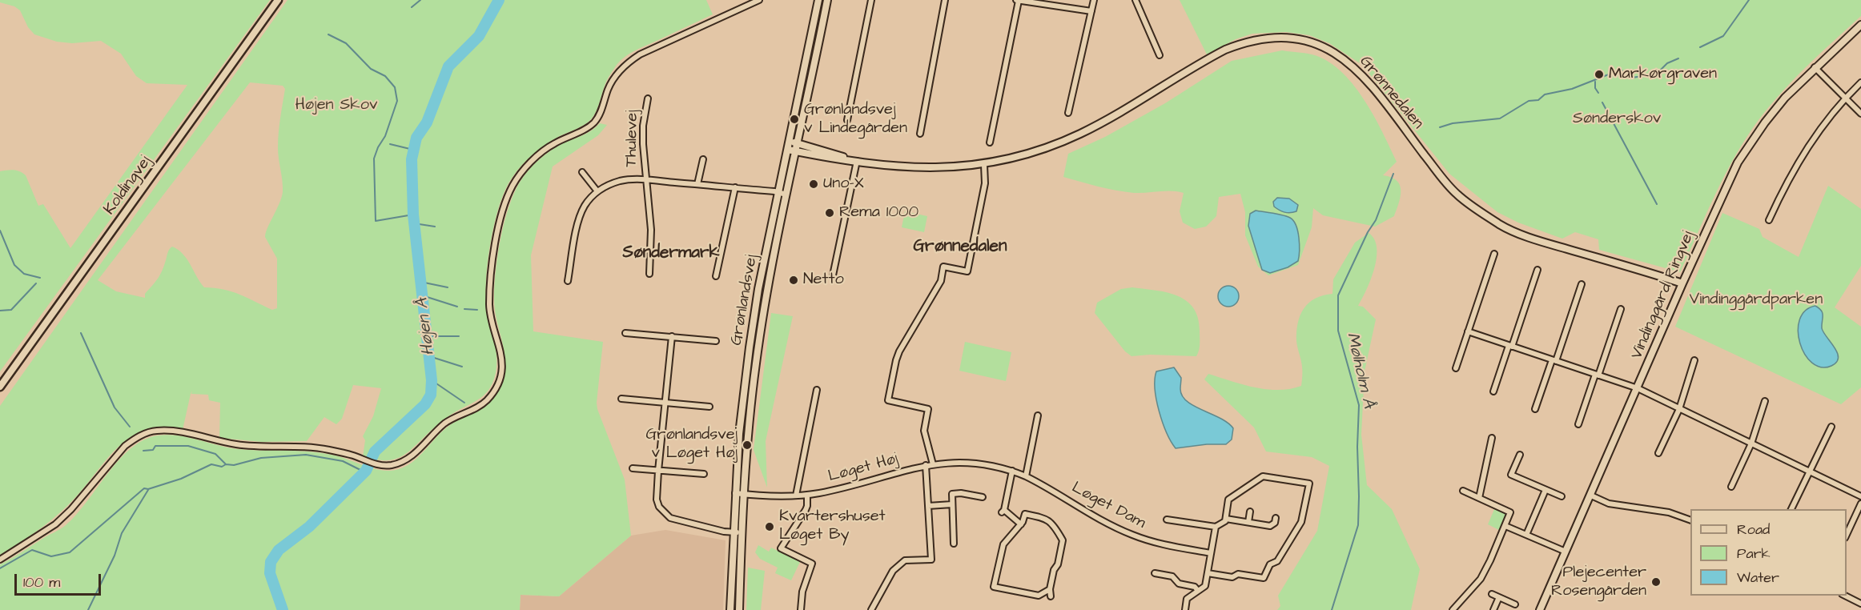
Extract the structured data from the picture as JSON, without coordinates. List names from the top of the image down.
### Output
{
  "streets": {
    "main road": ["Koldingvej"],
    "street": [
      "Grønnedalen",
      "Thulevej",
      "Vindinggård Ringvej",
      "Grønlandsvej",
      "Løget Høj",
      "Løget Dam"
    ]
  },
  "crossings": [
    ["Grønnedalen", "Vindinggård Ringvej"],
    ["Grønnedalen", "Grønlandsvej"],
    ["Thulevej", "Grønlandsvej"],
    ["Grønlandsvej", "Løget Høj"],
    ["Løget Høj", "Løget Dam"]
  ],
  "districts": ["Grønnedalen", "Søndermark"],
  "water": ["Højen Å", "Mølholm Å"],
  "parks": ["Højen Skov", "Sønderskov", "Vindinggårdparken"],
  "places": [
    "Markørgraven",
    "Grønlandsvej v Lindegården",
    "Uno-X",
    "Rema 1000",
    "Netto",
    "Grønlandsvej v Løget Høj",
    "Kvartershuset Løget By",
    "Plejecenter Rosengården"
  ],
  "legend": ["Road", "Park", "Water"],
  "scale_bar": "100 m"
}
